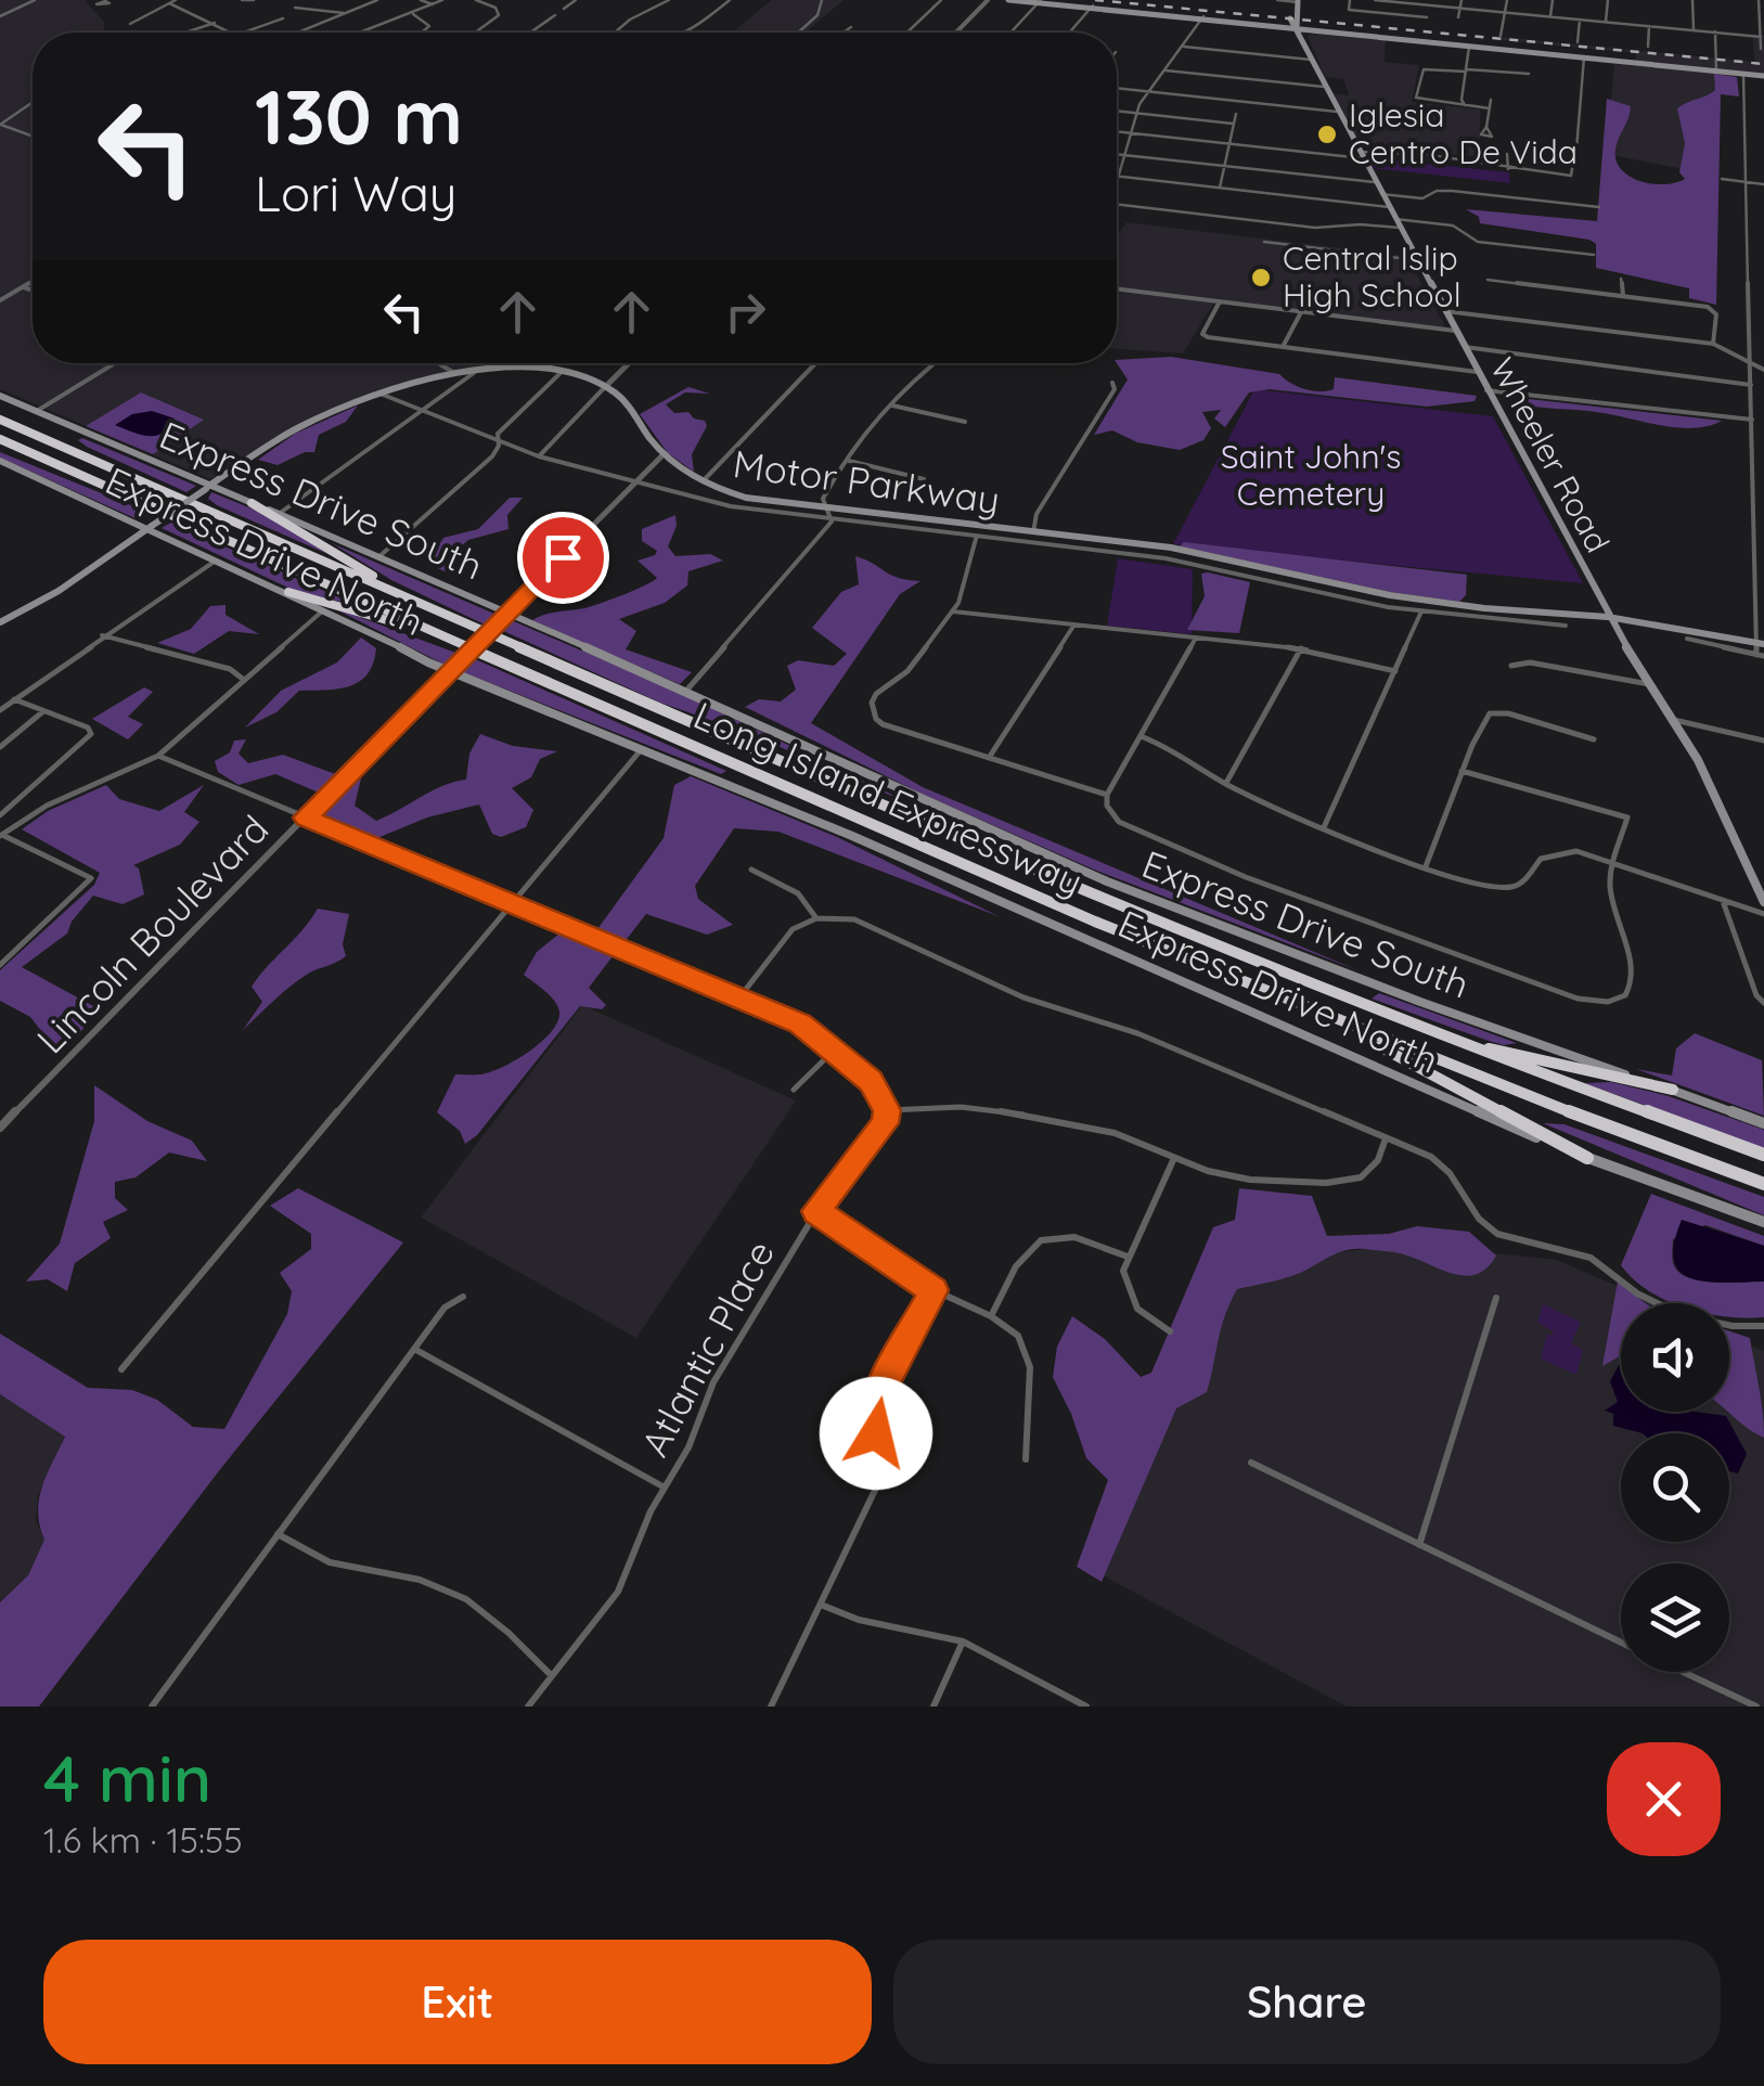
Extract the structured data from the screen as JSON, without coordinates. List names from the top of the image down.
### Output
{
  "streets": {
    "highway": ["Long Island Expressway"],
    "main road": [
      "Wheeler Road",
      "Motor Parkway",
      "Express Drive South",
      "Express Drive North"
    ],
    "street": ["Lincoln Boulevard", "Atlantic Place"]
  },
  "crossings": [
    ["Wheeler Road", "Motor Parkway"],
    ["Motor Parkway", "Express Drive South"],
    ["Motor Parkway", "Express Drive North"],
    ["Motor Parkway", "Lincoln Boulevard"],
    ["Express Drive South", "Lincoln Boulevard"],
    ["Express Drive North", "Lincoln Boulevard"]
  ],
  "parks": ["Saint John's Cemetery"],
  "places": ["Iglesia Centro De Vida", "Central Islip High School"],
  "page": {
    "turn": ["130 m", "Lori Way"],
    "heading": ["4 min", "1.6 km · 15:55"],
    "buttons": ["Exit", "Share"]
  }
}
